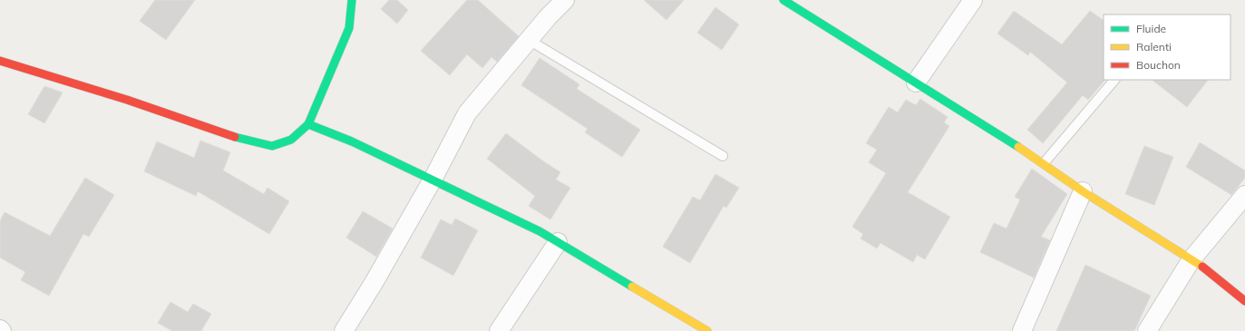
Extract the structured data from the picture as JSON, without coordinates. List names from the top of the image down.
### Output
{
  "legend": ["Fluide", "Ralenti", "Bouchon"]
}
